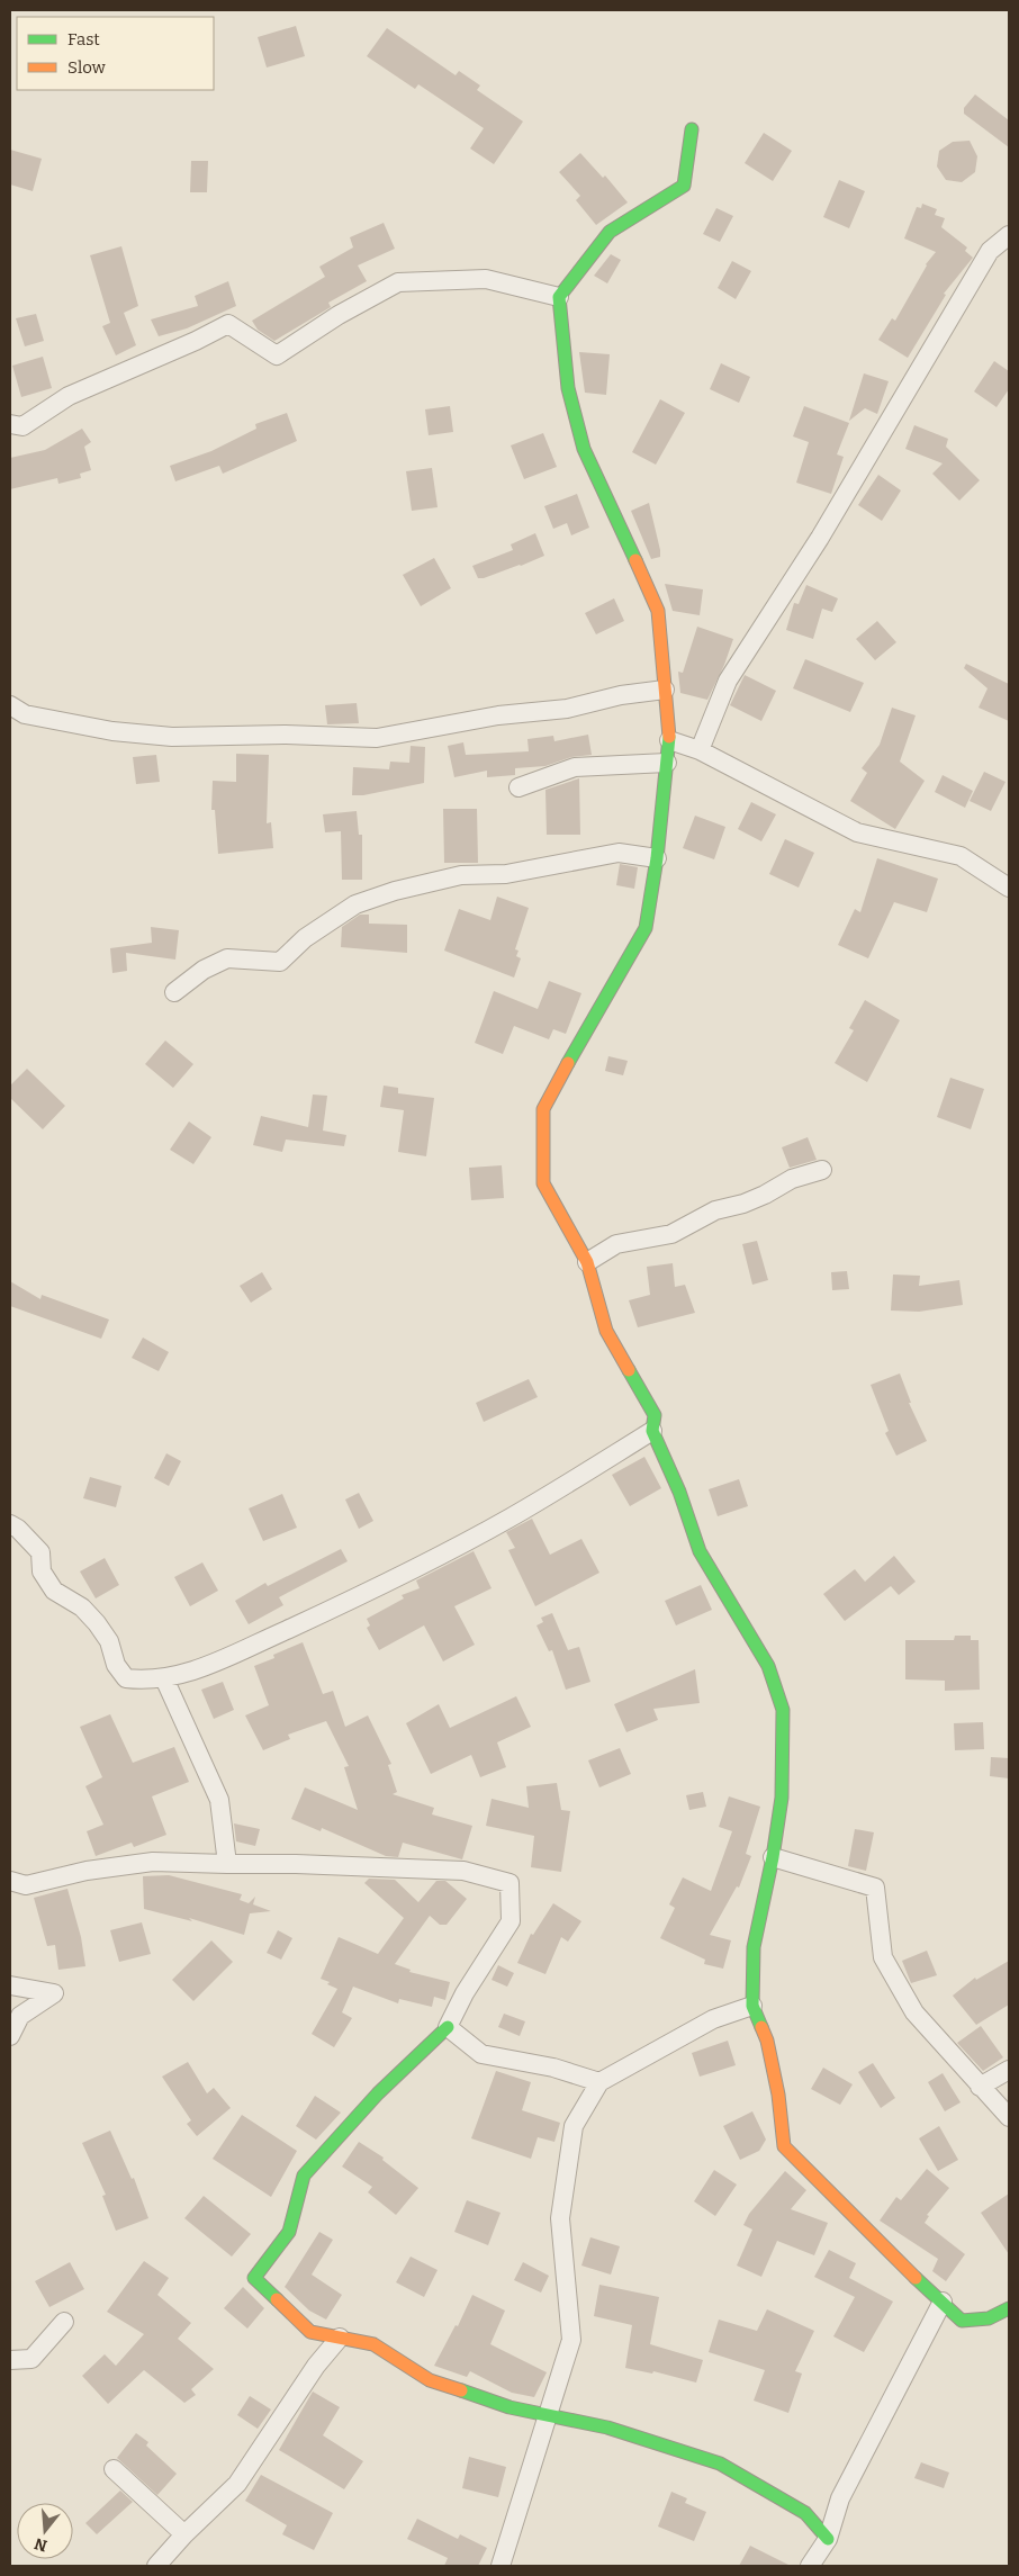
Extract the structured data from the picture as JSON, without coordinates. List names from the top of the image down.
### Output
{
  "legend": ["Fast", "Slow"],
  "north": "bottom"
}
